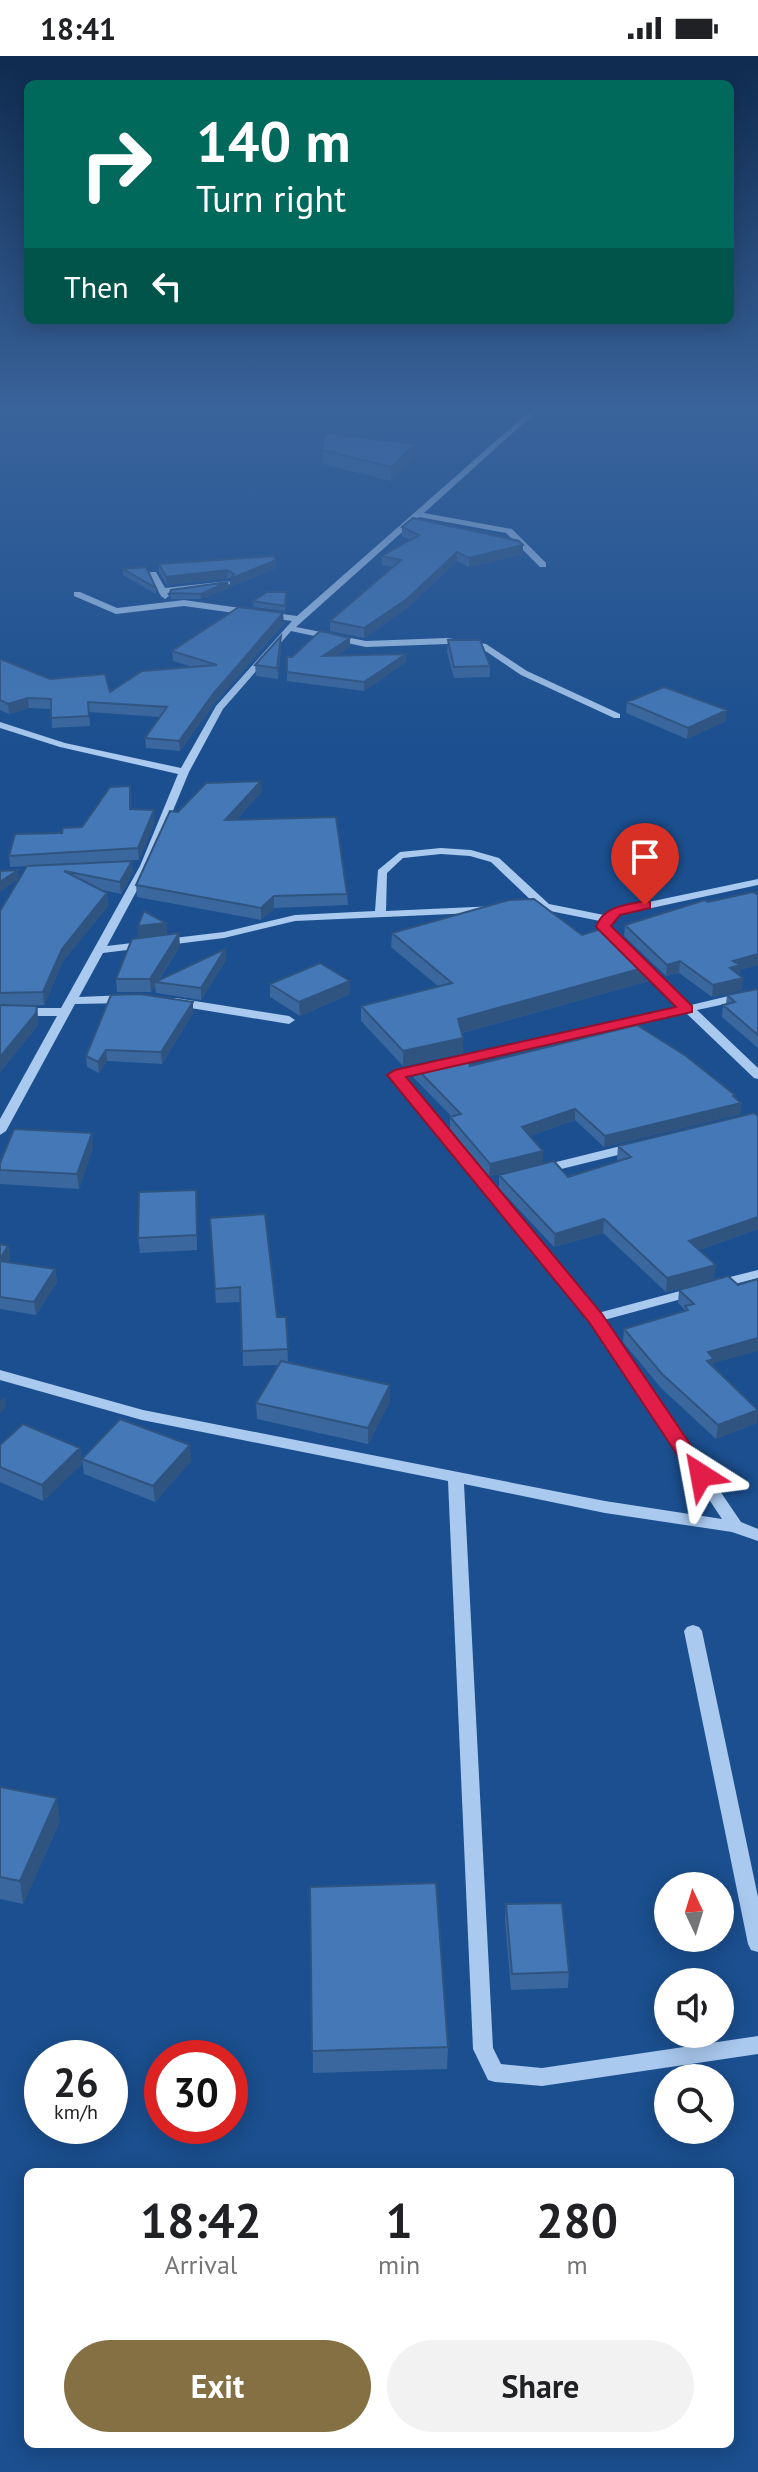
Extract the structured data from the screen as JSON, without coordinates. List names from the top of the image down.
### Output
{
  "north": "top",
  "page": {
    "status": "18:41",
    "turn": ["140 m", "Turn right"],
    "then": "Then",
    "speed": "26 km/h",
    "limit": "30",
    "eta": [
      "18:42",
      "Arrival",
      "1",
      "min",
      "280",
      "m"
    ],
    "buttons": ["Exit", "Share"]
  }
}
